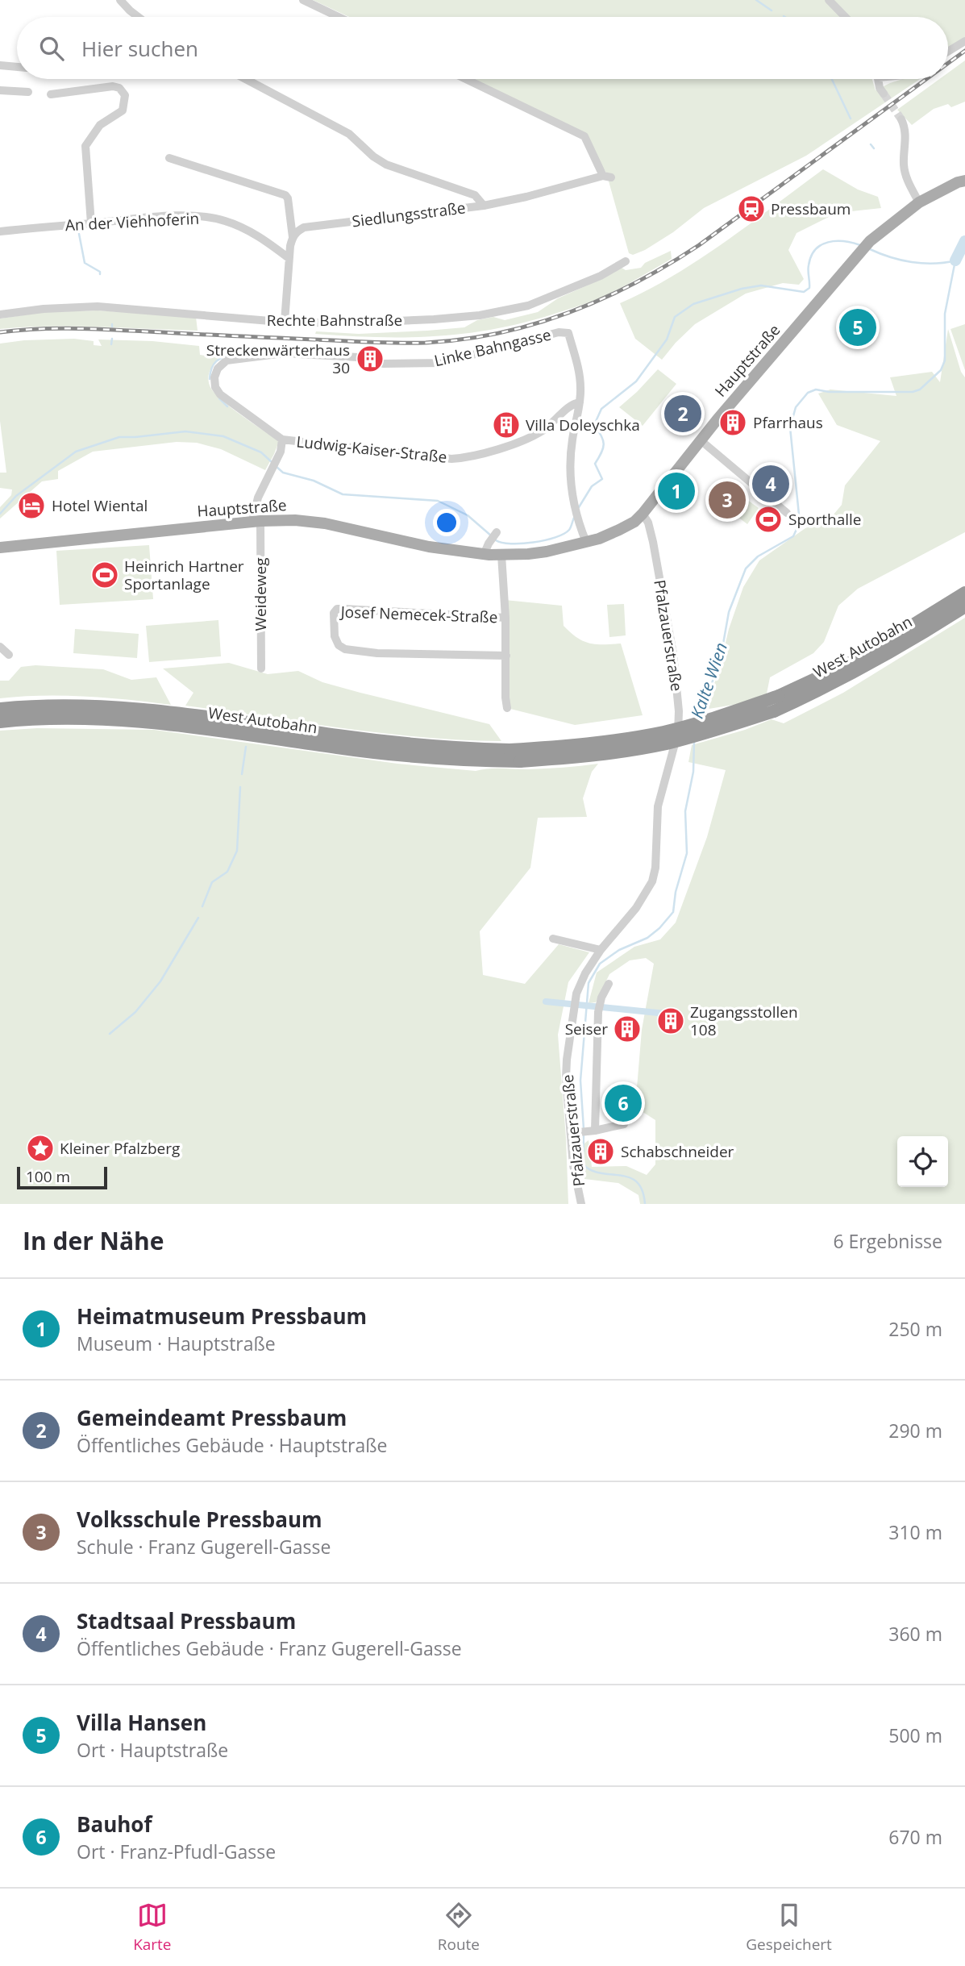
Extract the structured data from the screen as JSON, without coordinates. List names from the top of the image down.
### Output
{
  "streets": {
    "highway": ["West Autobahn"],
    "main road": ["Hauptstraße"],
    "street": [
      "Siedlungsstraße",
      "An der Viehhoferin",
      "Rechte Bahnstraße",
      "Linke Bahngasse",
      "Ludwig-Kaiser-Straße",
      "Weideweg",
      "Josef Nemecek-Straße",
      "Pfalzauerstraße"
    ]
  },
  "crossings": [
    ["Linke Bahngasse", "Ludwig-Kaiser-Straße"],
    ["Hauptstraße", "Ludwig-Kaiser-Straße"],
    ["Hauptstraße", "Weideweg"],
    ["Hauptstraße", "Josef Nemecek-Straße"],
    ["Hauptstraße", "Pfalzauerstraße"],
    ["Ludwig-Kaiser-Straße", "Weideweg"]
  ],
  "water": ["Kalte Wien"],
  "places": {
    "station": ["Pressbaum"],
    "building": [
      "Streckenwärterhaus 30",
      "Pfarrhaus",
      "Villa Doleyschka",
      "Zugangsstollen 108",
      "Seiser",
      "Schabschneider"
    ],
    "hotel": ["Hotel Wiental"],
    "sports": ["Sporthalle", "Heinrich Hartner Sportanlage"],
    "place": ["Kleiner Pfalzberg"]
  },
  "scale_bar": "100 m",
  "page": {
    "search": "Hier suchen",
    "pins": [
      "5",
      "2",
      "4",
      "1",
      "3",
      "6"
    ],
    "scale": "100 m",
    "heading": ["In der Nähe", "6 Ergebnisse"],
    "list": [
      {
        "mark": "1",
        "name": "Heimatmuseum Pressbaum",
        "note": "Museum · Hauptstraße",
        "value": "250 m"
      },
      {
        "mark": "2",
        "name": "Gemeindeamt Pressbaum",
        "note": "Öffentliches Gebäude · Hauptstraße",
        "value": "290 m"
      },
      {
        "mark": "3",
        "name": "Volksschule Pressbaum",
        "note": "Schule · Franz Gugerell-Gasse",
        "value": "310 m"
      },
      {
        "mark": "4",
        "name": "Stadtsaal Pressbaum",
        "note": "Öffentliches Gebäude · Franz Gugerell-Gasse",
        "value": "360 m"
      },
      {
        "mark": "5",
        "name": "Villa Hansen",
        "note": "Ort · Hauptstraße",
        "value": "500 m"
      },
      {
        "mark": "6",
        "name": "Bauhof",
        "note": "Ort · Franz-Pfudl-Gasse",
        "value": "670 m"
      }
    ],
    "nav": ["Karte", "Route", "Gespeichert"]
  }
}
